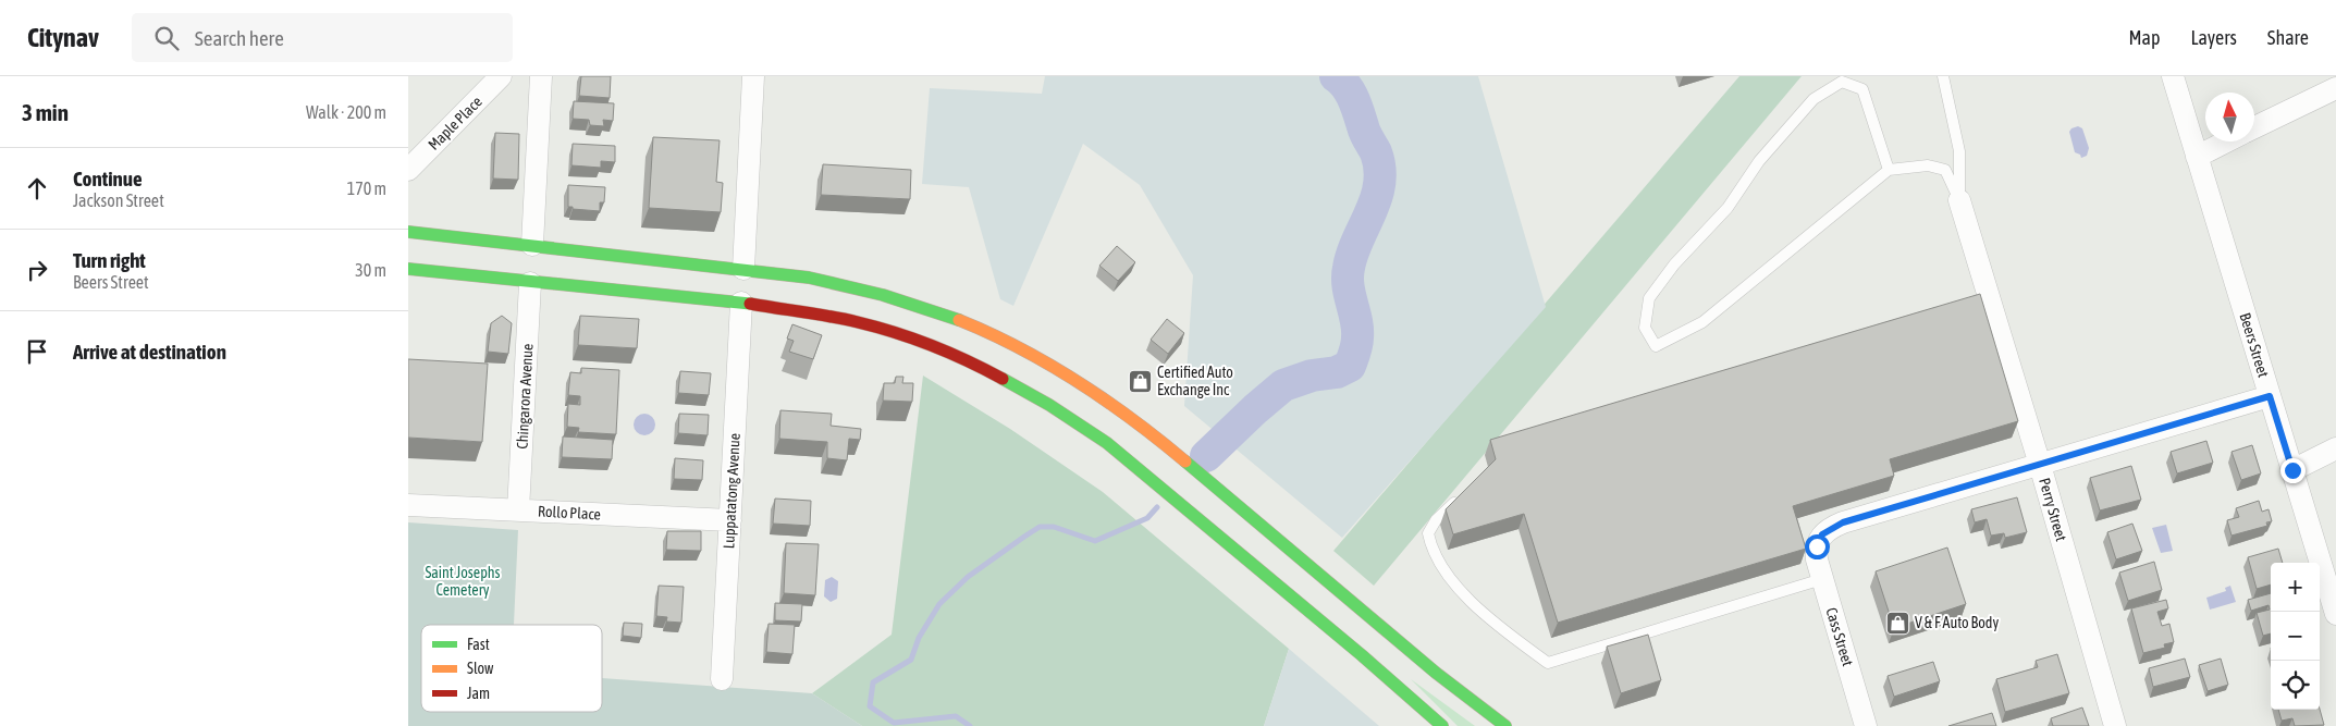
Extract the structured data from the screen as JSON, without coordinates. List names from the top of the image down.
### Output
{
  "streets": {
    "street": [
      "Maple Place",
      "Beers Street",
      "Chingarora Avenue",
      "Luppatatong Avenue",
      "Perry Street",
      "Rollo Place",
      "Cass Street"
    ]
  },
  "crossings": [
    ["Chingarora Avenue", "Rollo Place"],
    ["Luppatatong Avenue", "Rollo Place"],
    ["Perry Street", "Cass Street"]
  ],
  "parks": ["Saint Josephs Cemetery"],
  "places": {
    "shop": ["Certified Auto Exchange Inc", "V & F Auto Body"]
  },
  "legend": ["Fast", "Slow", "Jam"],
  "north": "top",
  "page": {
    "header": "Citynav",
    "search": "Search here",
    "nav": ["Map", "Layers", "Share"],
    "heading": ["3 min", "Walk · 200 m"],
    "list": [
      ["Continue", "Jackson Street", "170 m"],
      ["Turn right", "Beers Street", "30 m"],
      "Arrive at destination"
    ],
    "map_buttons": ["+", "−"]
  }
}
